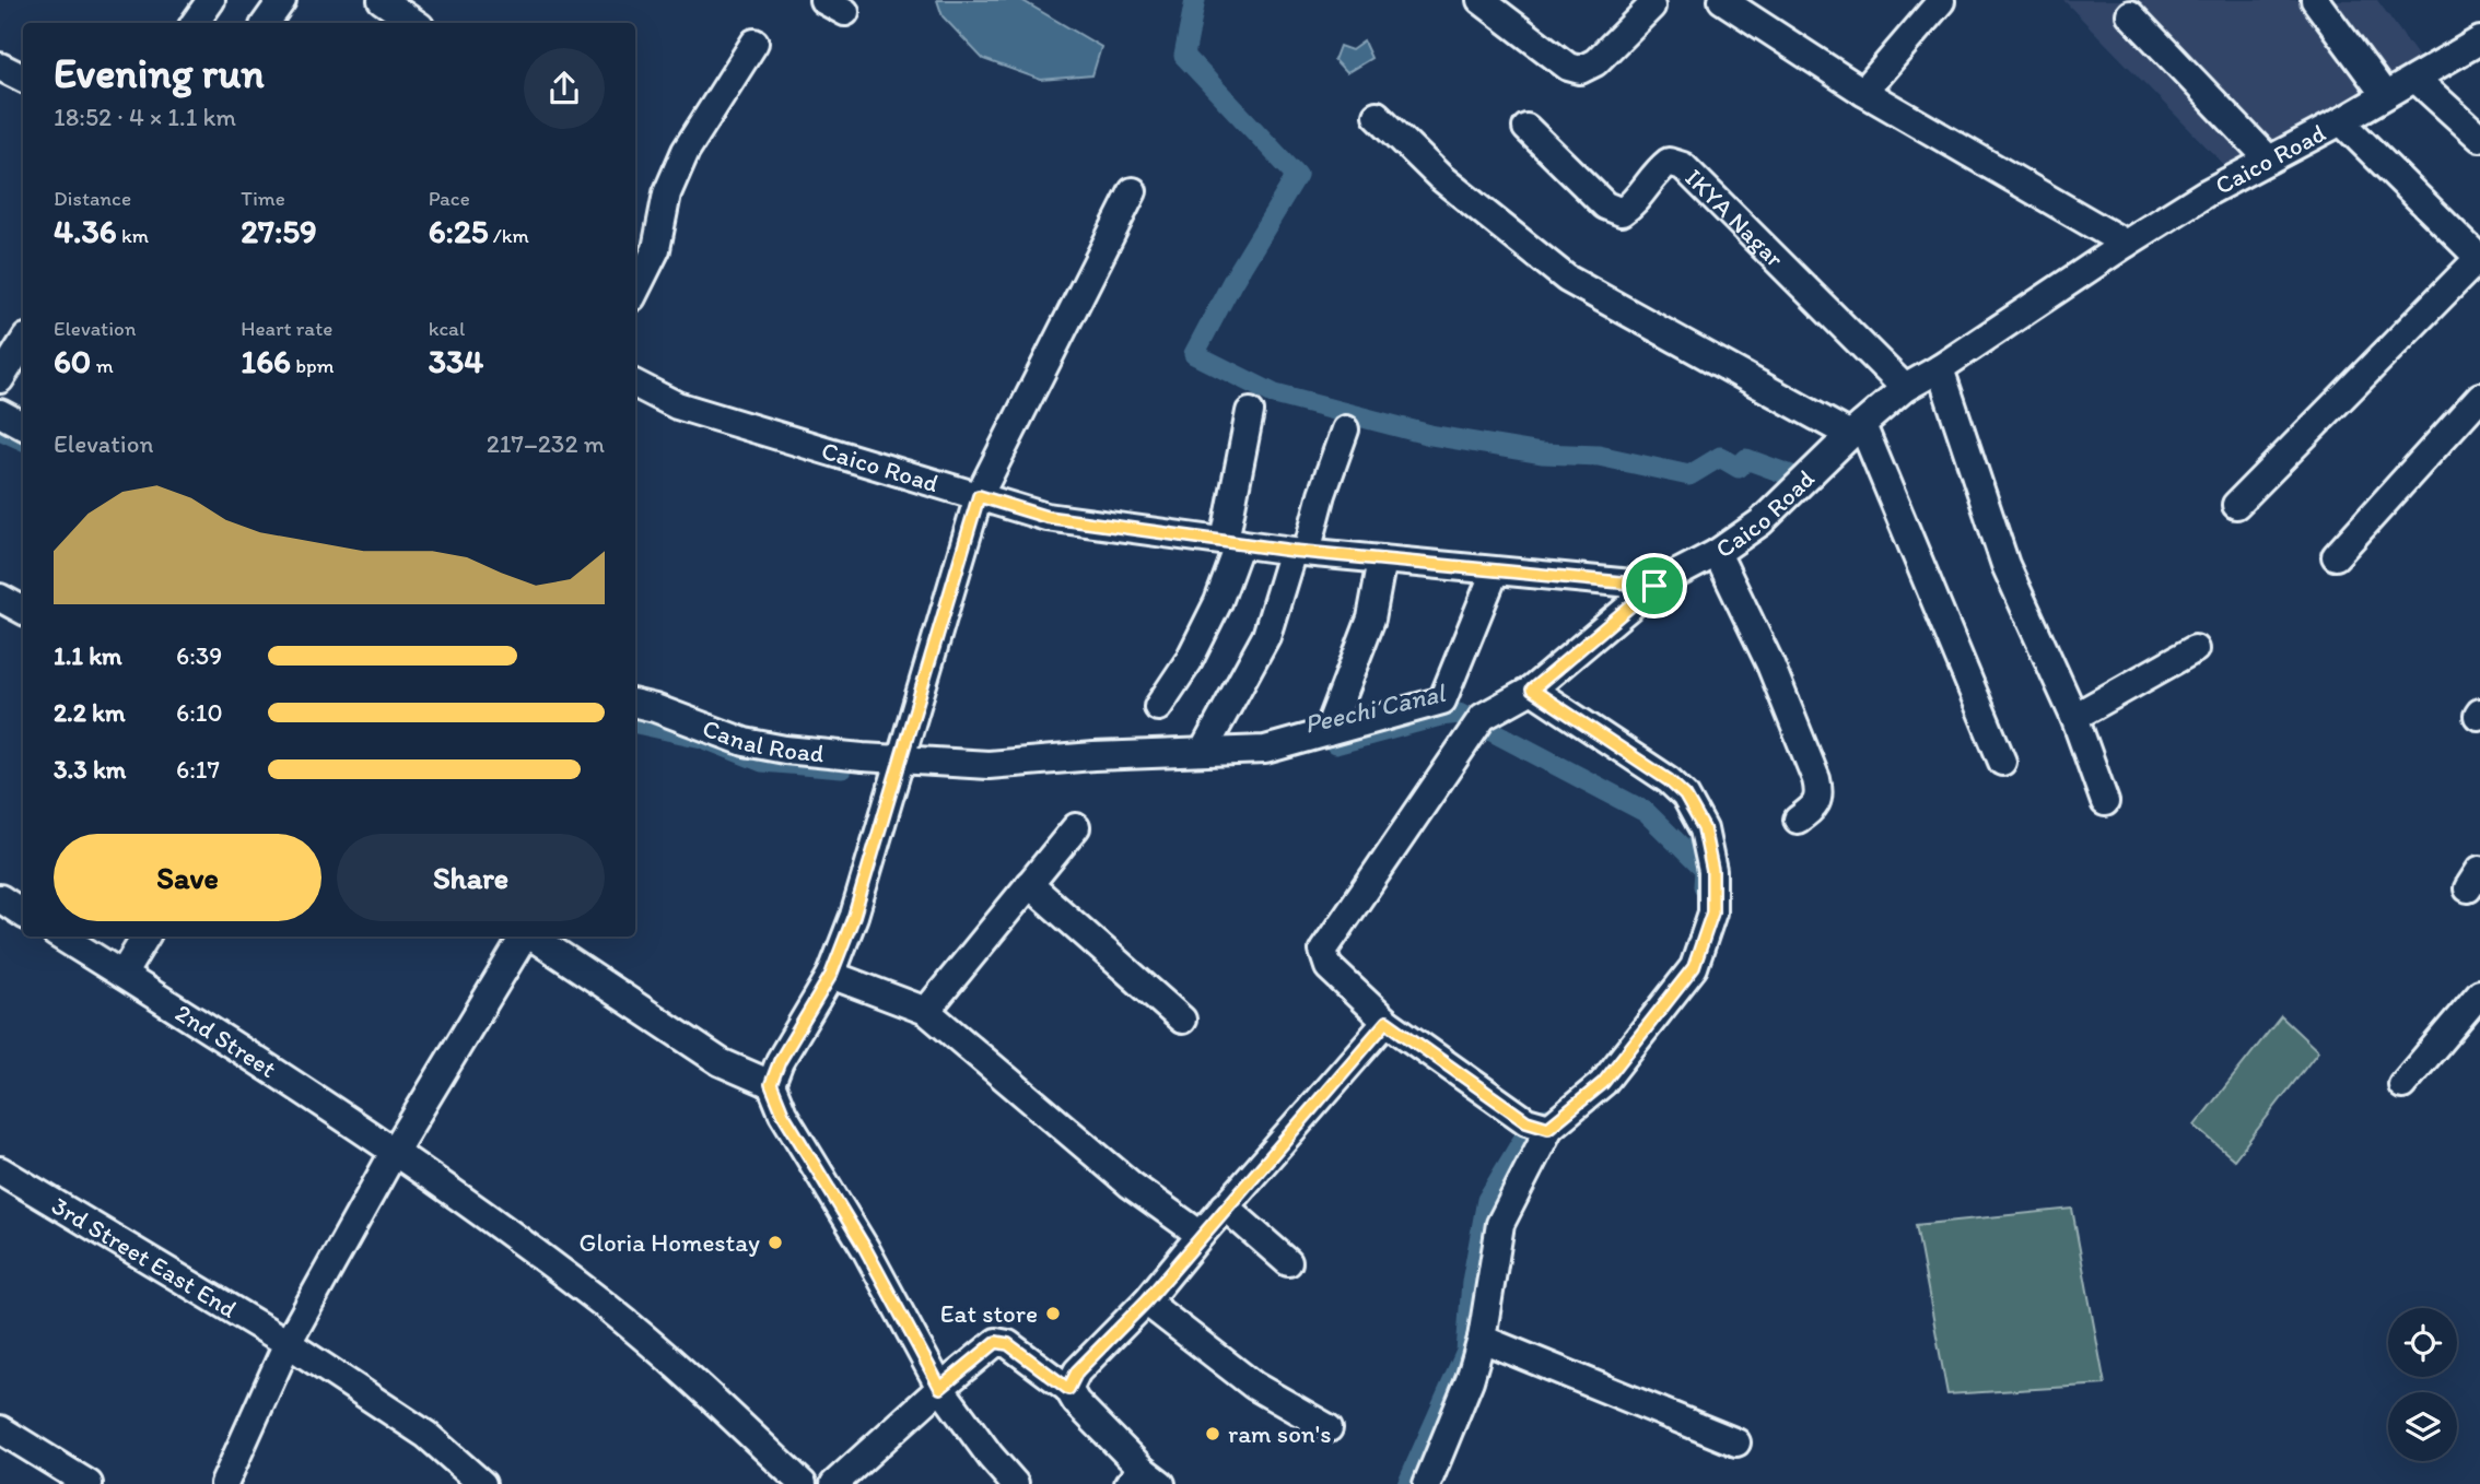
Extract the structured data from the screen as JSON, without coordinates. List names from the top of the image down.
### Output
{
  "streets": {
    "street": [
      "Caico Road",
      "IKYA Nagar",
      "Canal Road",
      "2nd Street",
      "3rd Street East End"
    ]
  },
  "crossings": [
    ["Caico Road", "IKYA Nagar"]
  ],
  "water": ["Peechi Canal"],
  "places": ["Gloria Homestay", "Eat store", "ram son's"],
  "page": {
    "heading": ["Evening run", "18:52 · 4 × 1.1 km"],
    "stats": [
      ["Distance", "4.36 km"],
      ["Time", "27:59"],
      ["Pace", "6:25 /km"],
      ["Elevation", "60 m"],
      ["Heart rate", "166 bpm"],
      ["kcal", "334"]
    ],
    "chart": ["Elevation", "217–232 m"],
    "list": [
      {
        "name": "1.1 km",
        "note": "6:39"
      },
      {
        "name": "2.2 km",
        "note": "6:10"
      },
      {
        "name": "3.3 km",
        "note": "6:17"
      }
    ],
    "buttons": ["Save", "Share"]
  }
}
